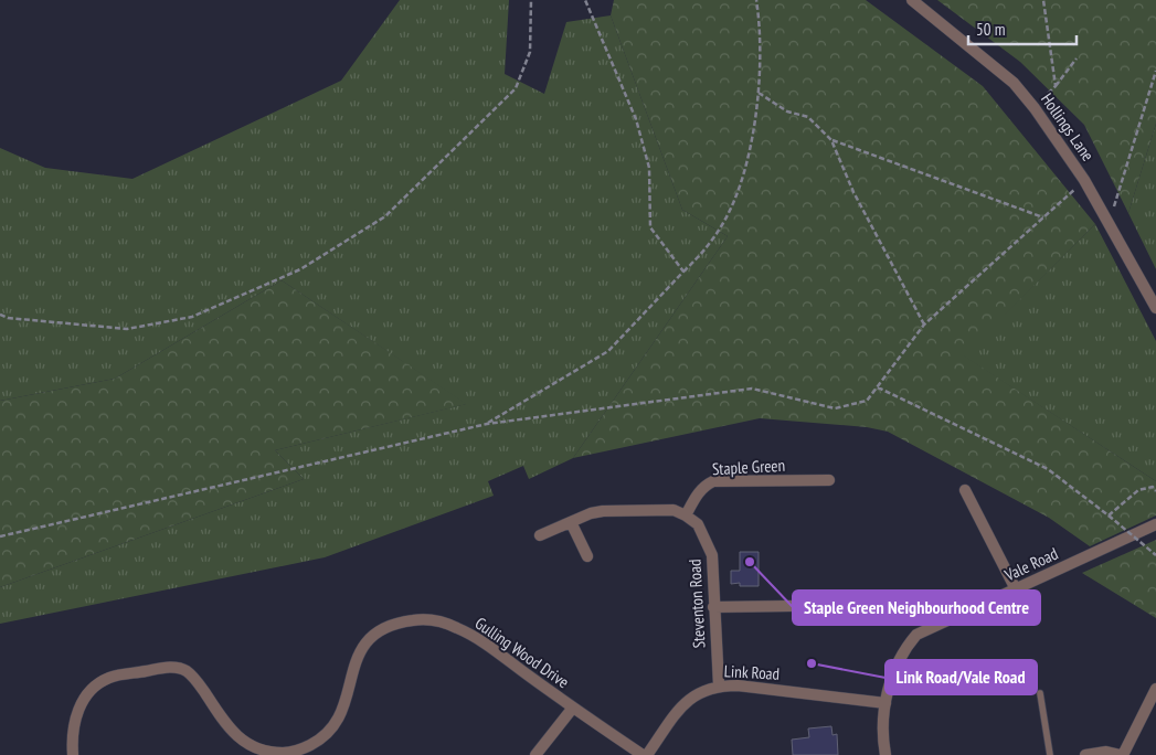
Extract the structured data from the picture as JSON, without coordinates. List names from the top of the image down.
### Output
{
  "streets": {
    "street": [
      "Hollings Lane",
      "Staple Green",
      "Vale Road",
      "Steventon Road",
      "Gulling Wood Drive",
      "Link Road"
    ]
  },
  "crossings": [
    ["Staple Green", "Steventon Road"],
    ["Vale Road", "Link Road"],
    ["Steventon Road", "Link Road"]
  ],
  "places": ["Staple Green Neighbourhood Centre", "Link Road/Vale Road"],
  "scale_bar": "50 m"
}
